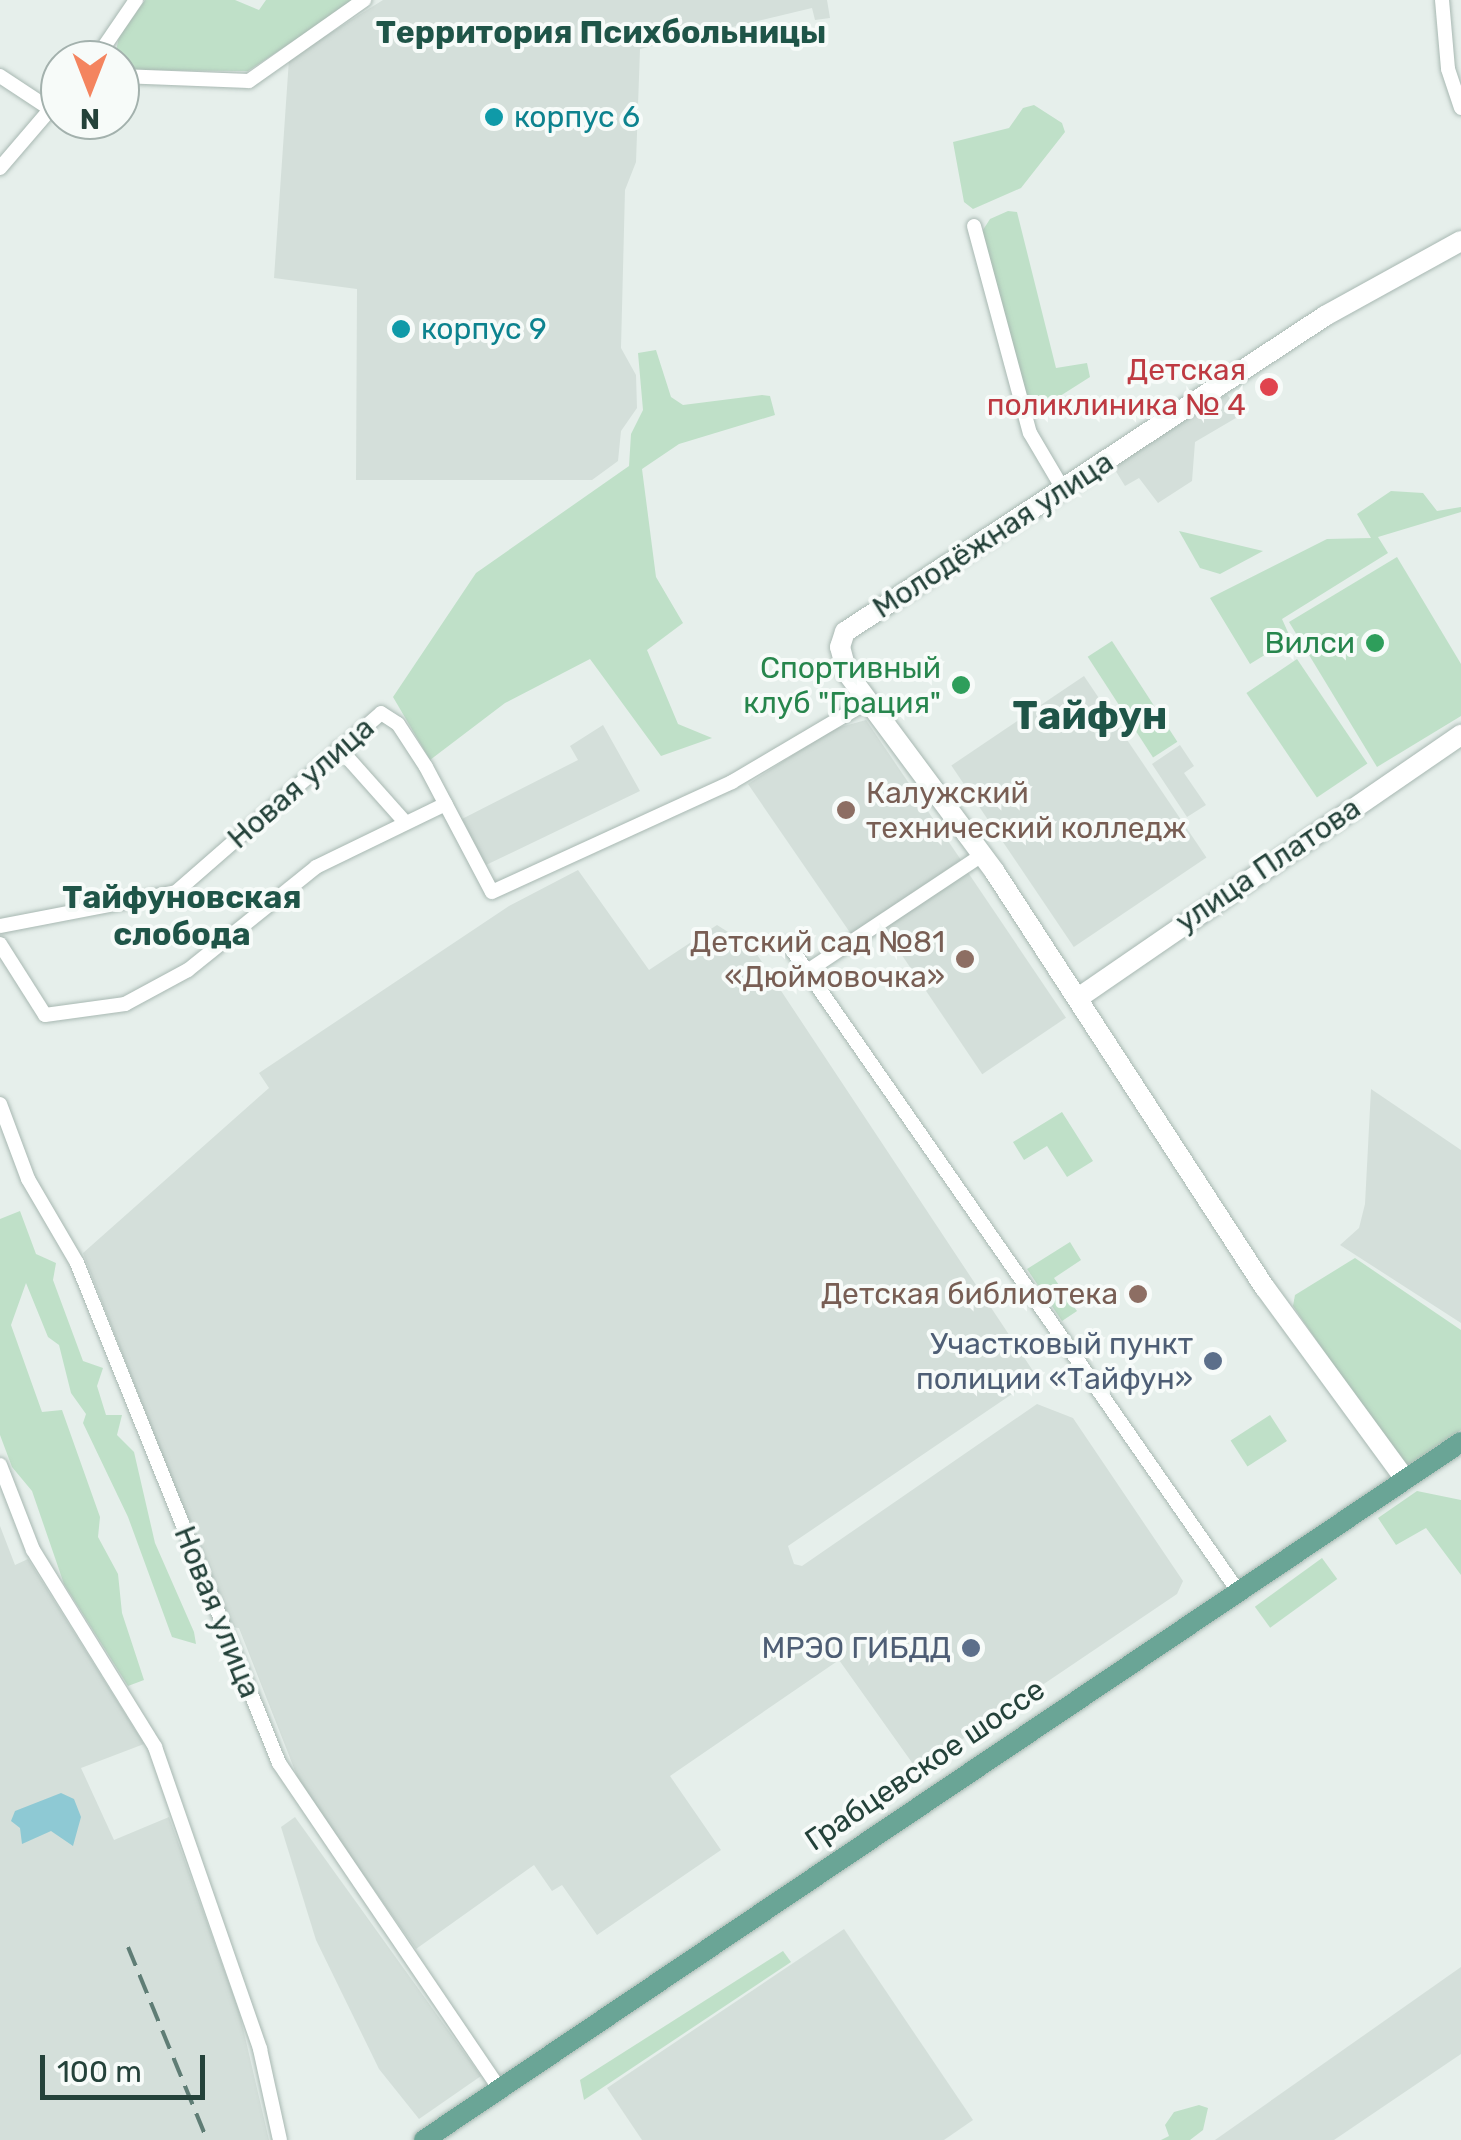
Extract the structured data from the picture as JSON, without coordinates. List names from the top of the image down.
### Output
{
  "streets": {
    "main road": ["Грабцевское шоссе"],
    "street": ["Молодёжная улица", "Новая улица", "улица Платова"]
  },
  "crossings": [
    ["Новая улица", "Грабцевское шоссе"]
  ],
  "districts": ["Территория Психбольницы", "Тайфун", "Тайфуновская слобода"],
  "places": [
    "корпус 6",
    "корпус 9",
    "Детская поликлиника № 4",
    "Вилси",
    "Спортивный клуб \"Грация\"",
    "Калужский технический колледж",
    "Детский сад №81 «Дюймовочка»",
    "Детская библиотека",
    "Участковый пункт полиции «Тайфун»",
    "МРЭО ГИБДД"
  ],
  "scale_bar": "100 m",
  "north": "bottom"
}
